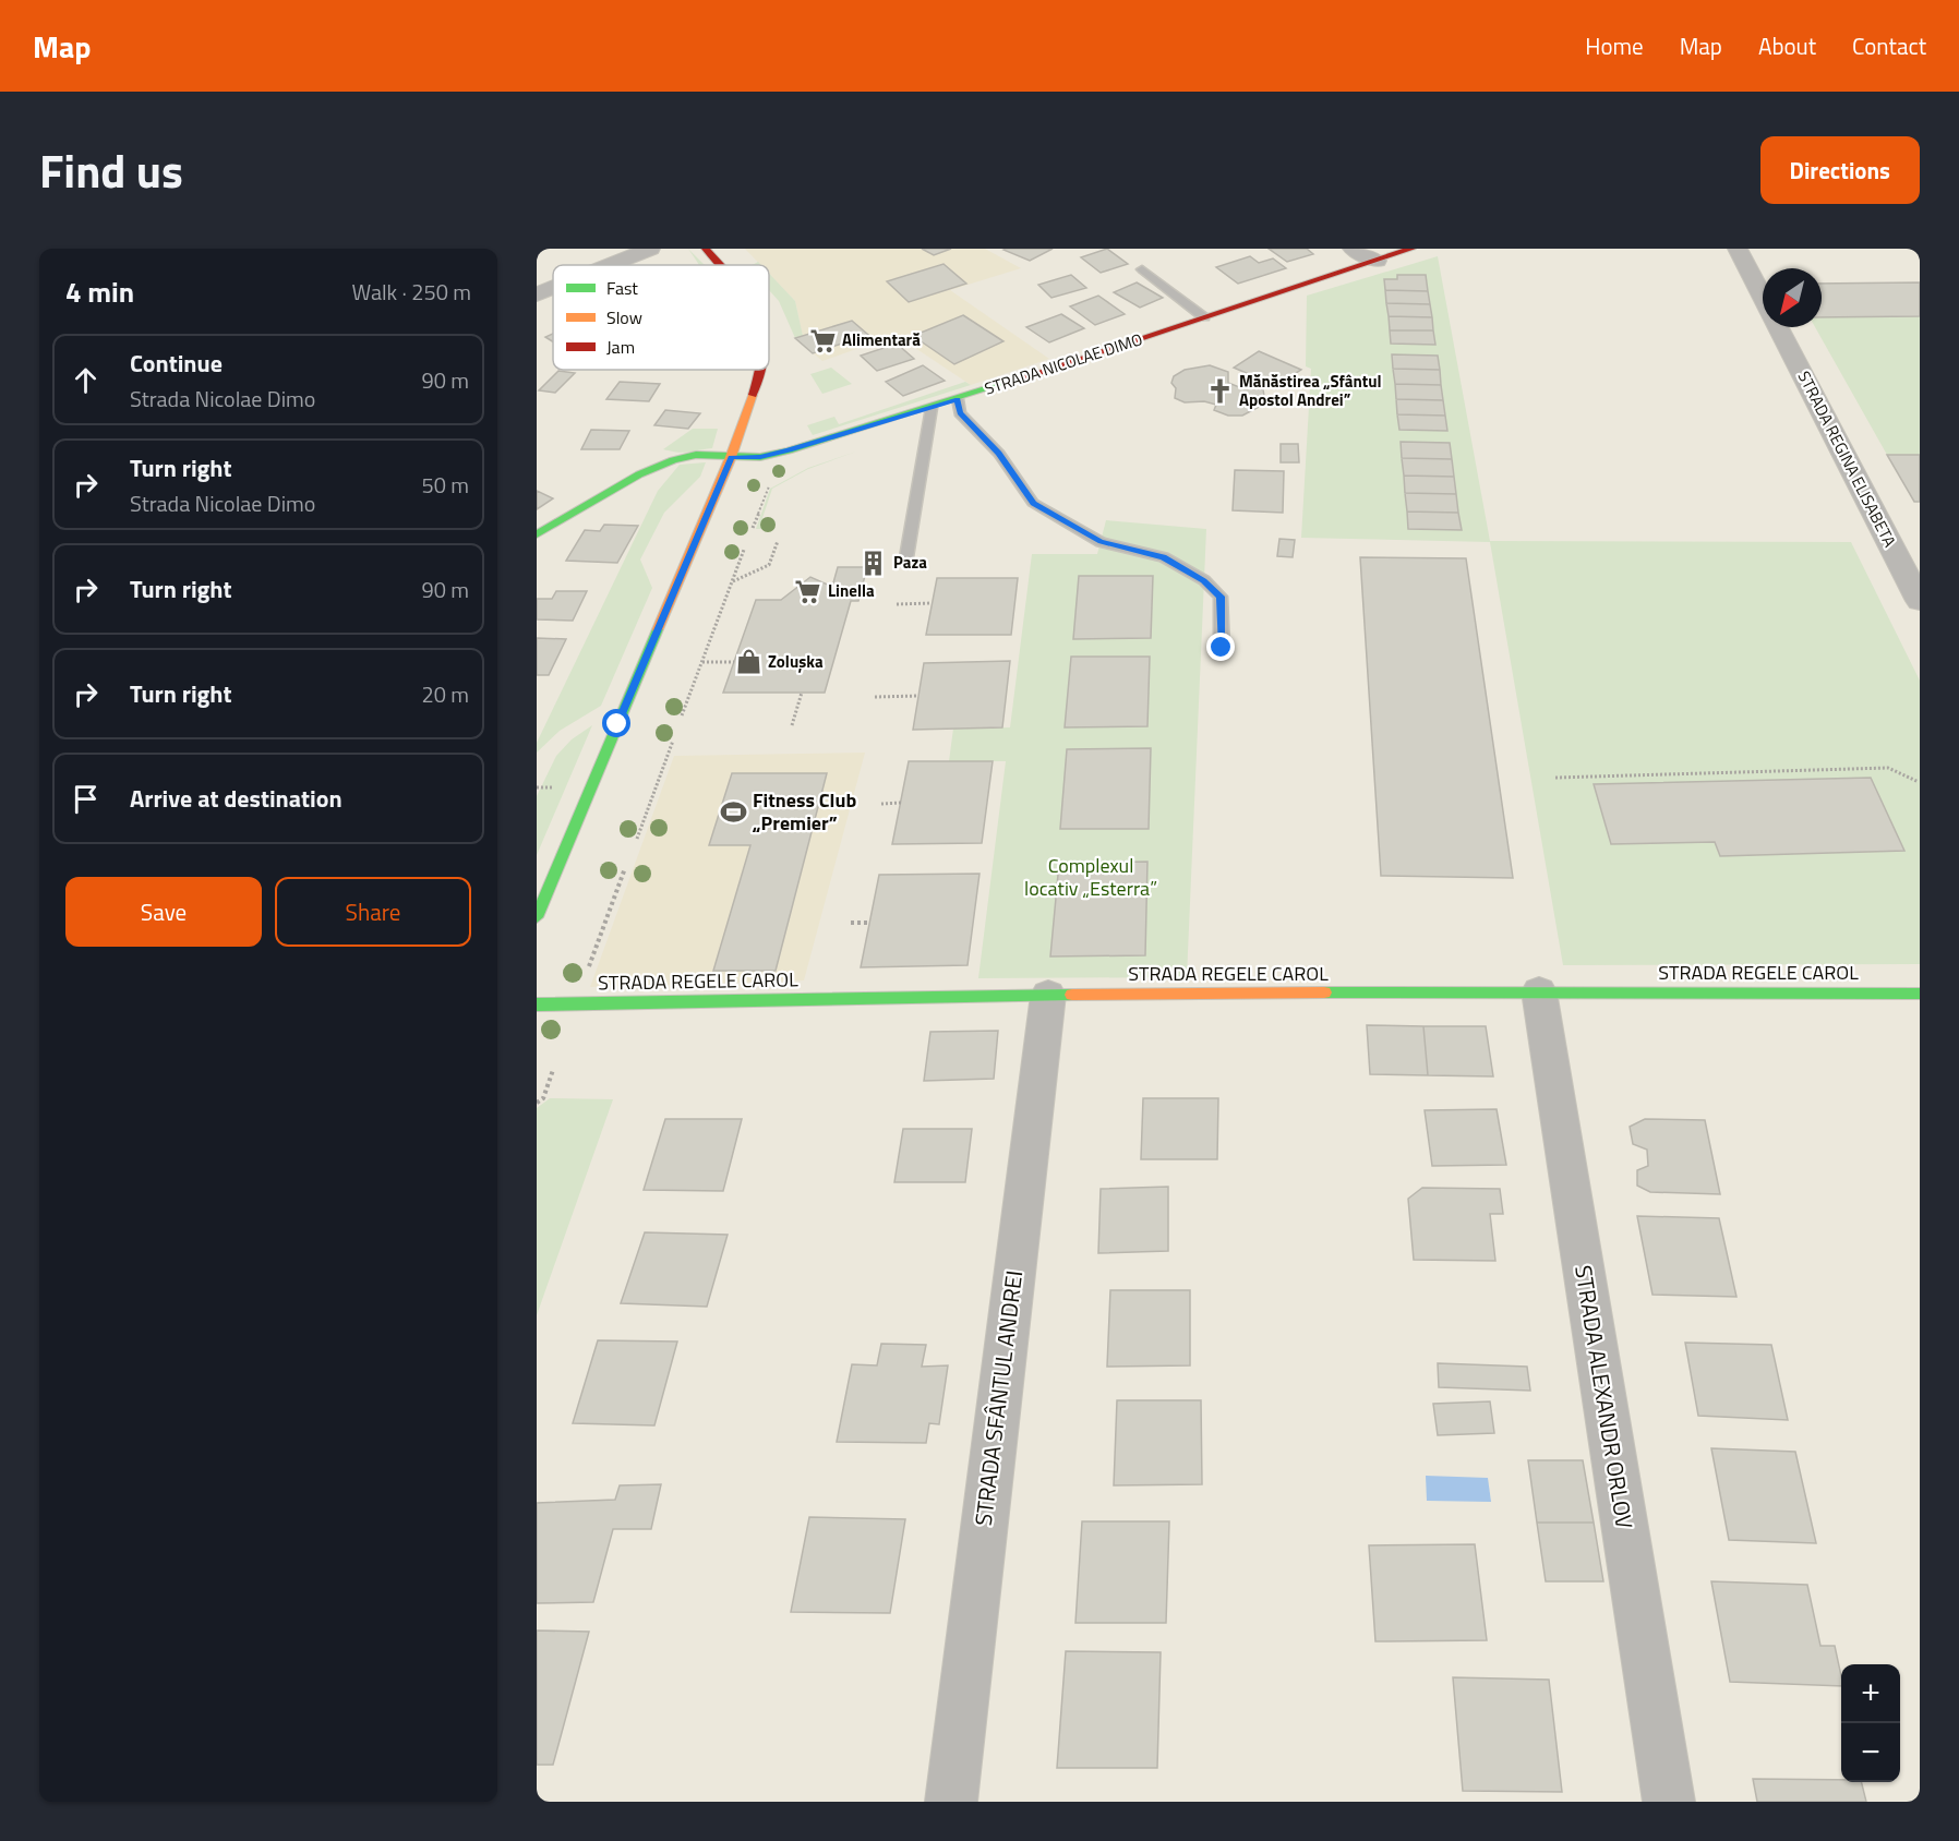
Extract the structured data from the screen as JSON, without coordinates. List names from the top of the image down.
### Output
{
  "streets": {
    "street": [
      "STRADA NICOLAE DIMO",
      "STRADA REGINA ELISABETA",
      "STRADA REGELE CAROL",
      "STRADA ALEXANDR ORLOV",
      "STRADA SFÂNTUL ANDREI"
    ]
  },
  "crossings": [
    ["STRADA REGELE CAROL", "STRADA ALEXANDR ORLOV"],
    ["STRADA REGELE CAROL", "STRADA SFÂNTUL ANDREI"]
  ],
  "parks": ["Complexul locativ „Esterra”"],
  "places": {
    "supermarket": ["Alimentară", "Linella"],
    "church": ["Mănăstirea „Sfântul Apostol Andrei”"],
    "building": ["Paza"],
    "shop": ["Zolușka"],
    "sports": ["Fitness Club „Premier”"]
  },
  "legend": ["Fast", "Slow", "Jam"],
  "north": "bottom left",
  "page": {
    "header": "Map",
    "nav": [
      "Home",
      "Map",
      "About",
      "Contact"
    ],
    "title": "Find us",
    "buttons": [
      "Directions",
      ["Save", "Share"]
    ],
    "heading": ["4 min", "Walk · 250 m"],
    "list": [
      ["Continue", "Strada Nicolae Dimo", "90 m"],
      ["Turn right", "Strada Nicolae Dimo", "50 m"],
      ["Turn right", "90 m"],
      ["Turn right", "20 m"],
      "Arrive at destination"
    ],
    "map_buttons": ["+", "−"]
  }
}
